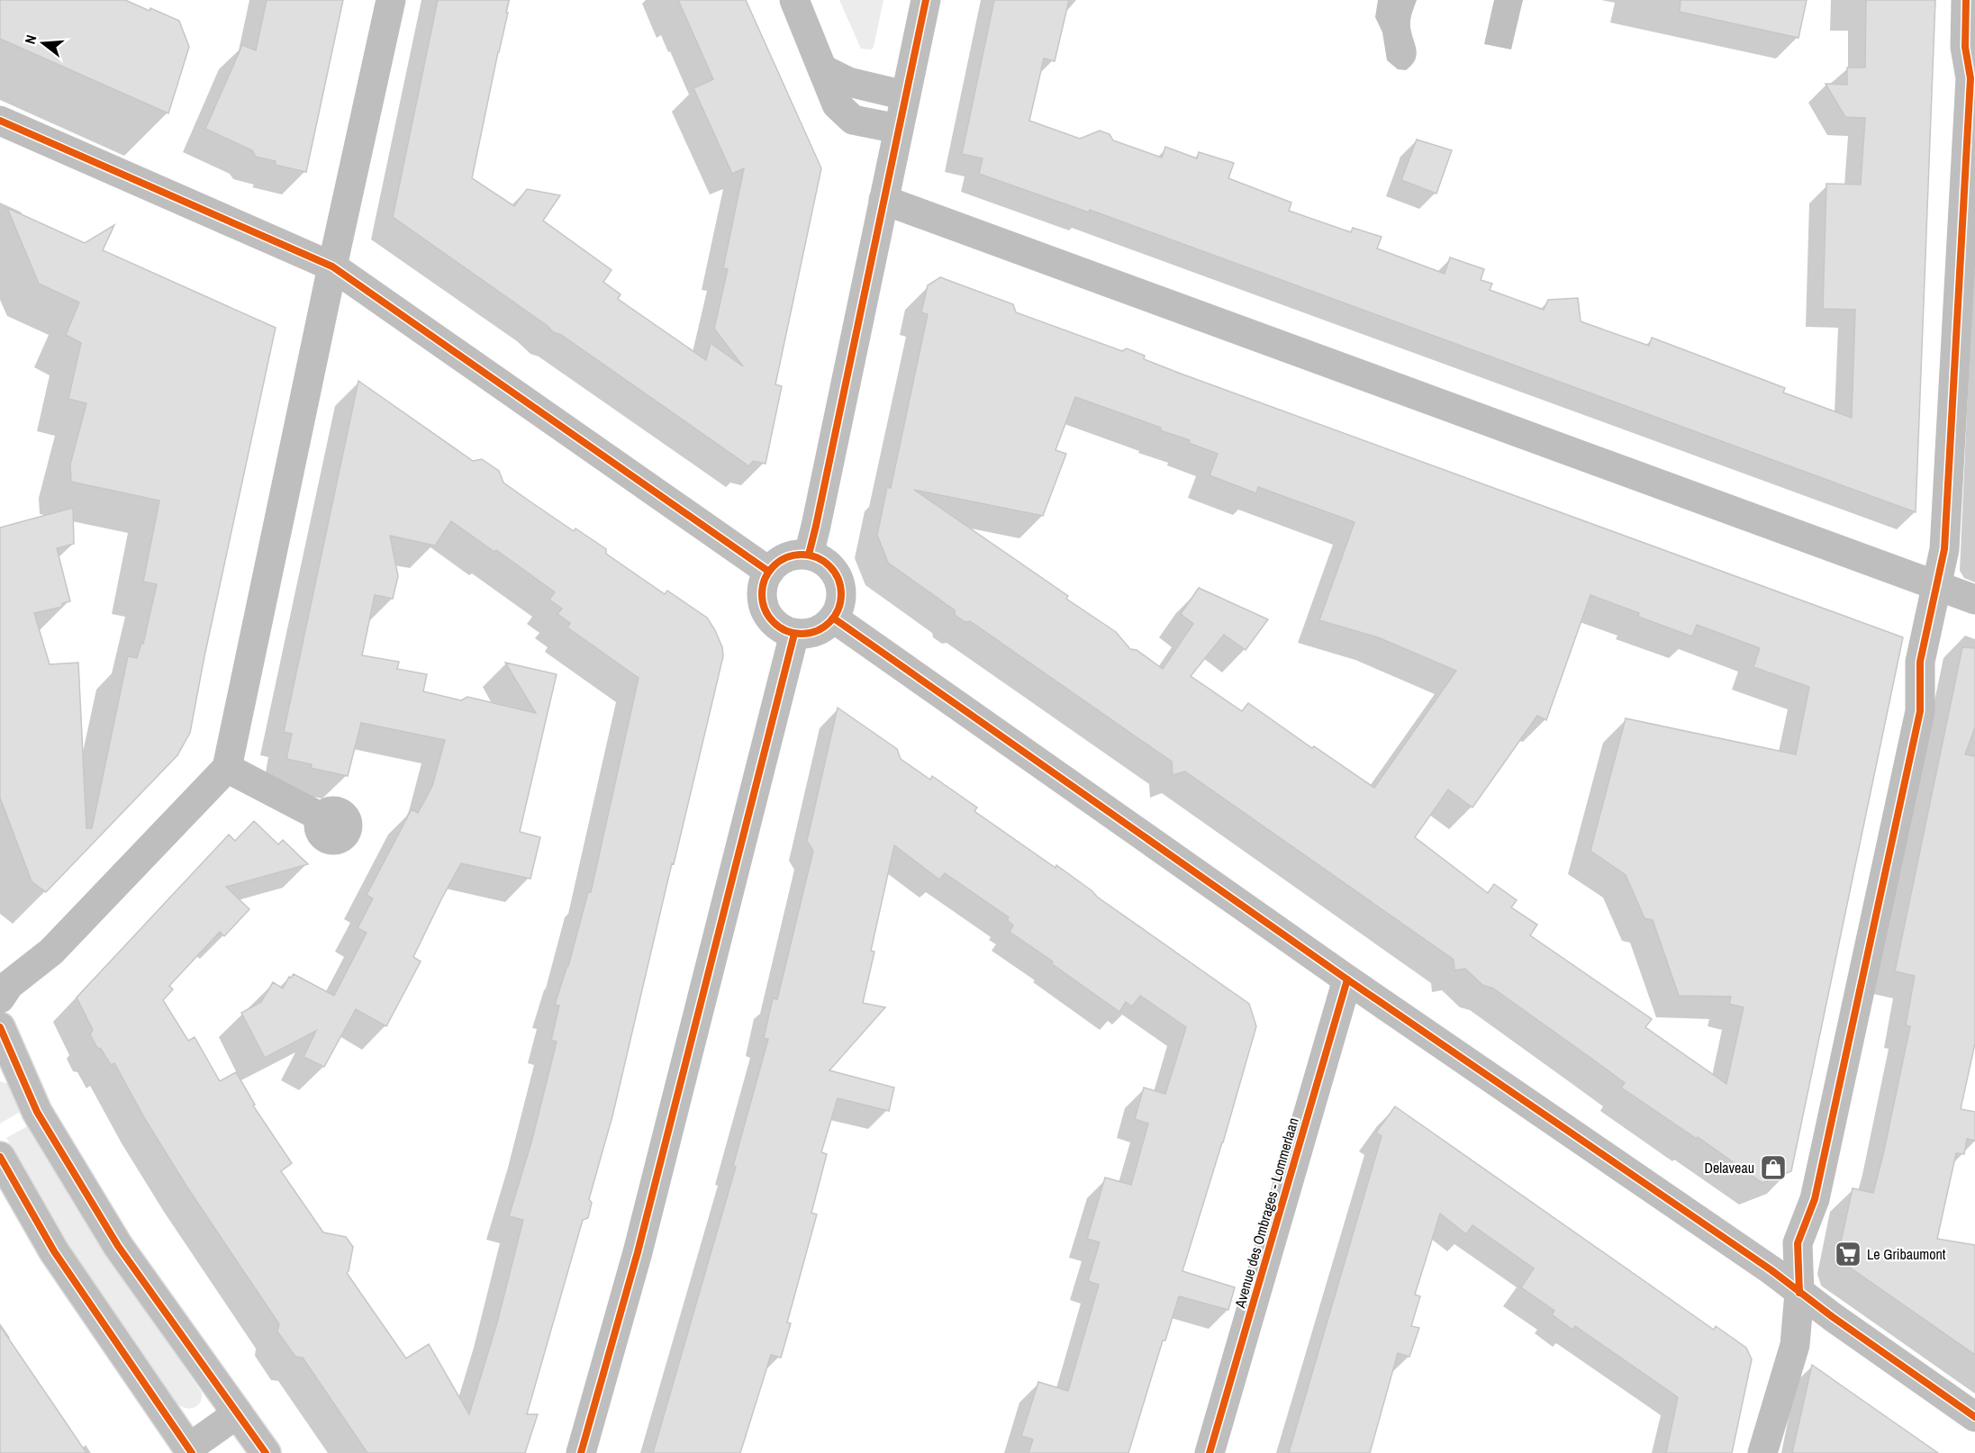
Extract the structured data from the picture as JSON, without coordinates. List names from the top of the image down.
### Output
{
  "streets": {
    "street": ["Avenue des Ombrages - Lommerlaan"]
  },
  "places": {
    "shop": ["Delaveau"],
    "supermarket": ["Le Gribaumont"]
  },
  "north": "left"
}
